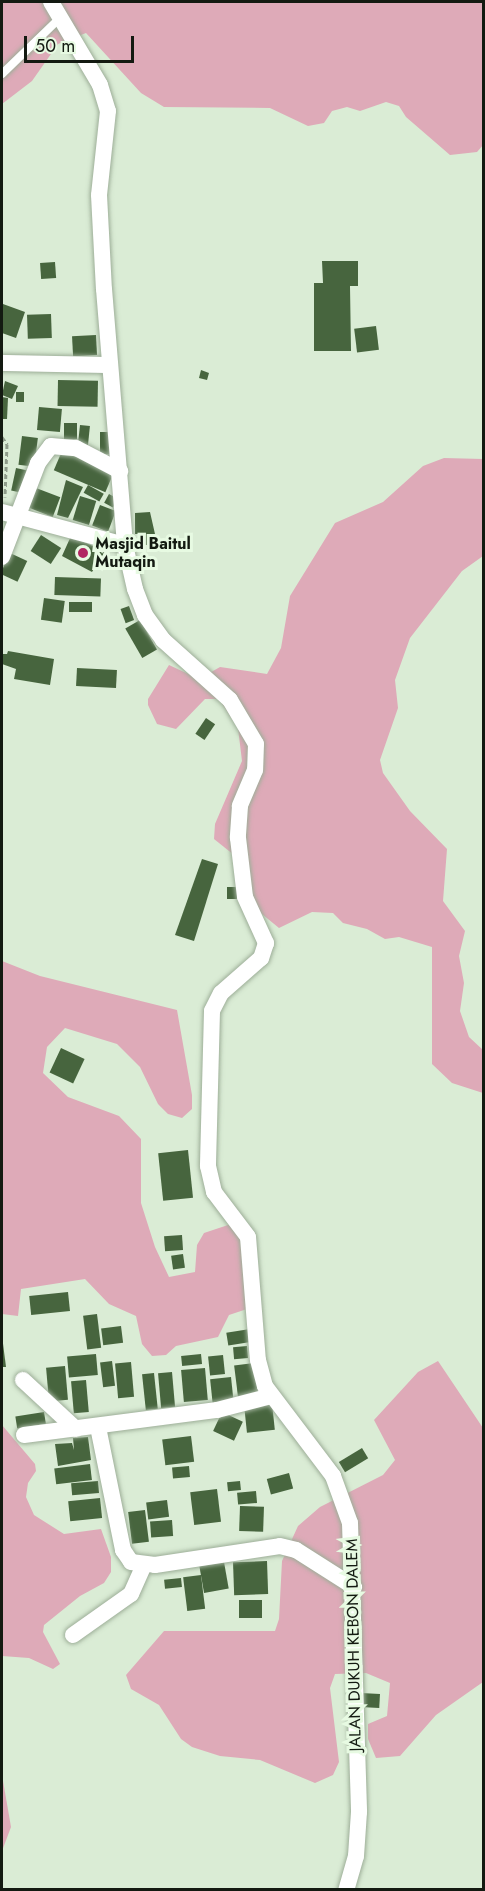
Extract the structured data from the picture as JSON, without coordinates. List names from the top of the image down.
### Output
{
  "streets": {
    "street": ["JALAN DUKUH KEBON DALEM"]
  },
  "places": ["Masjid Baitul Mutaqin"],
  "scale_bar": "50 m"
}
